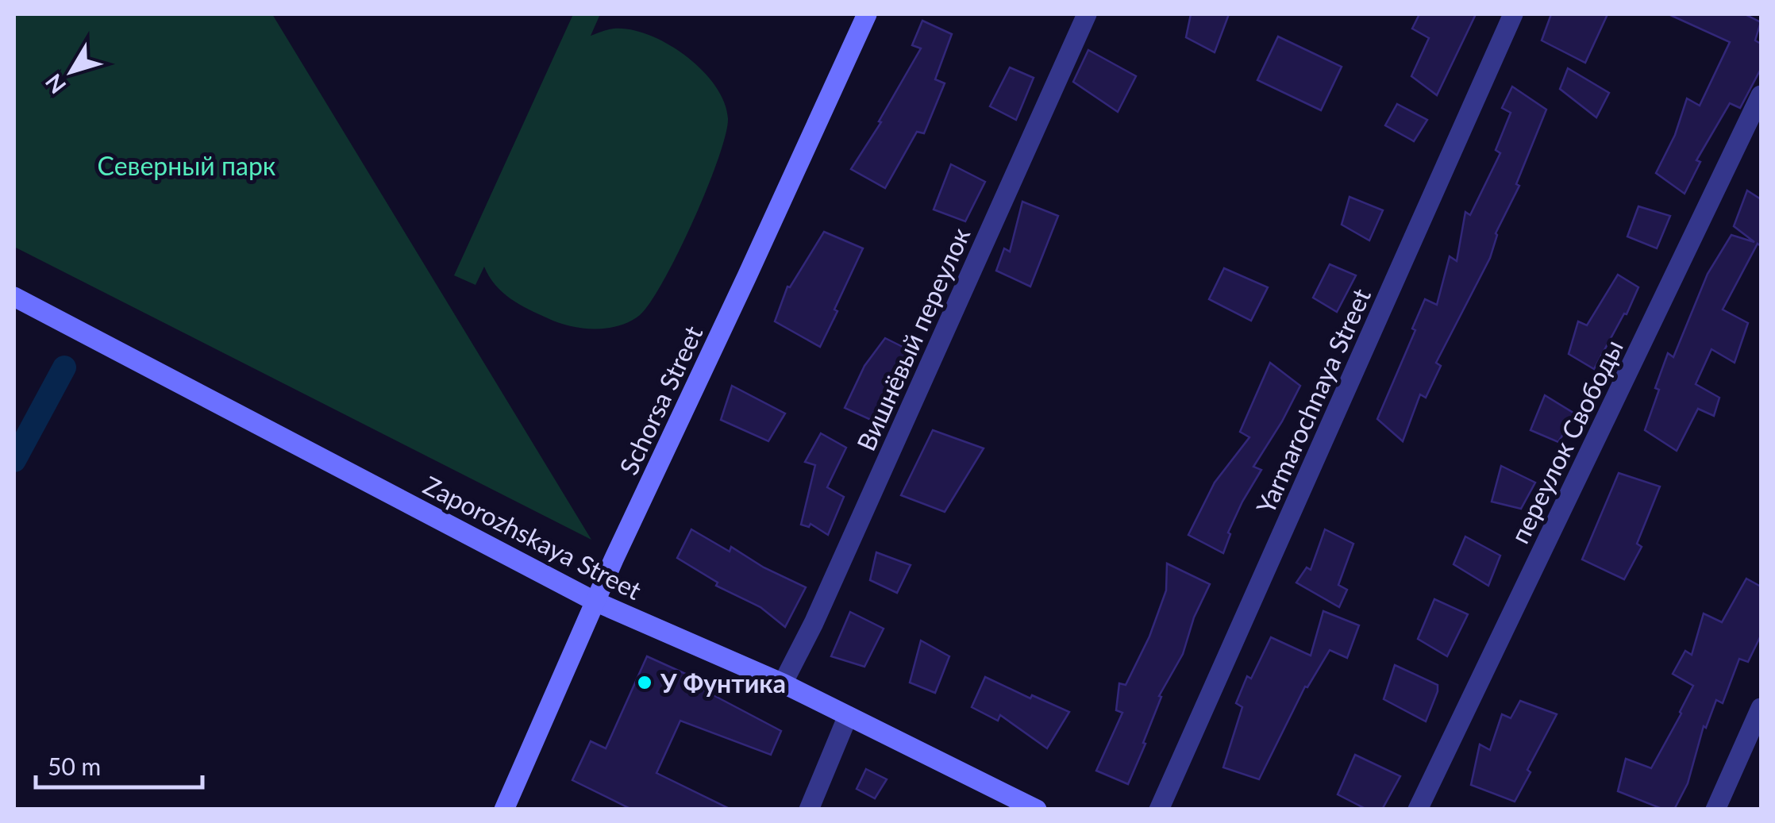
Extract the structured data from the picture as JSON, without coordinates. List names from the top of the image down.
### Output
{
  "streets": {
    "street": [
      "Вишнёвый переулок",
      "Schorsa Street",
      "Yarmarochnaya Street",
      "переулок Свободы",
      "Zaporozhskaya Street"
    ]
  },
  "crossings": [
    ["Вишнёвый переулок", "Zaporozhskaya Street"],
    ["Schorsa Street", "Zaporozhskaya Street"]
  ],
  "parks": ["Северный парк"],
  "places": ["У Фунтика"],
  "scale_bar": "50 m",
  "north": "bottom left"
}
